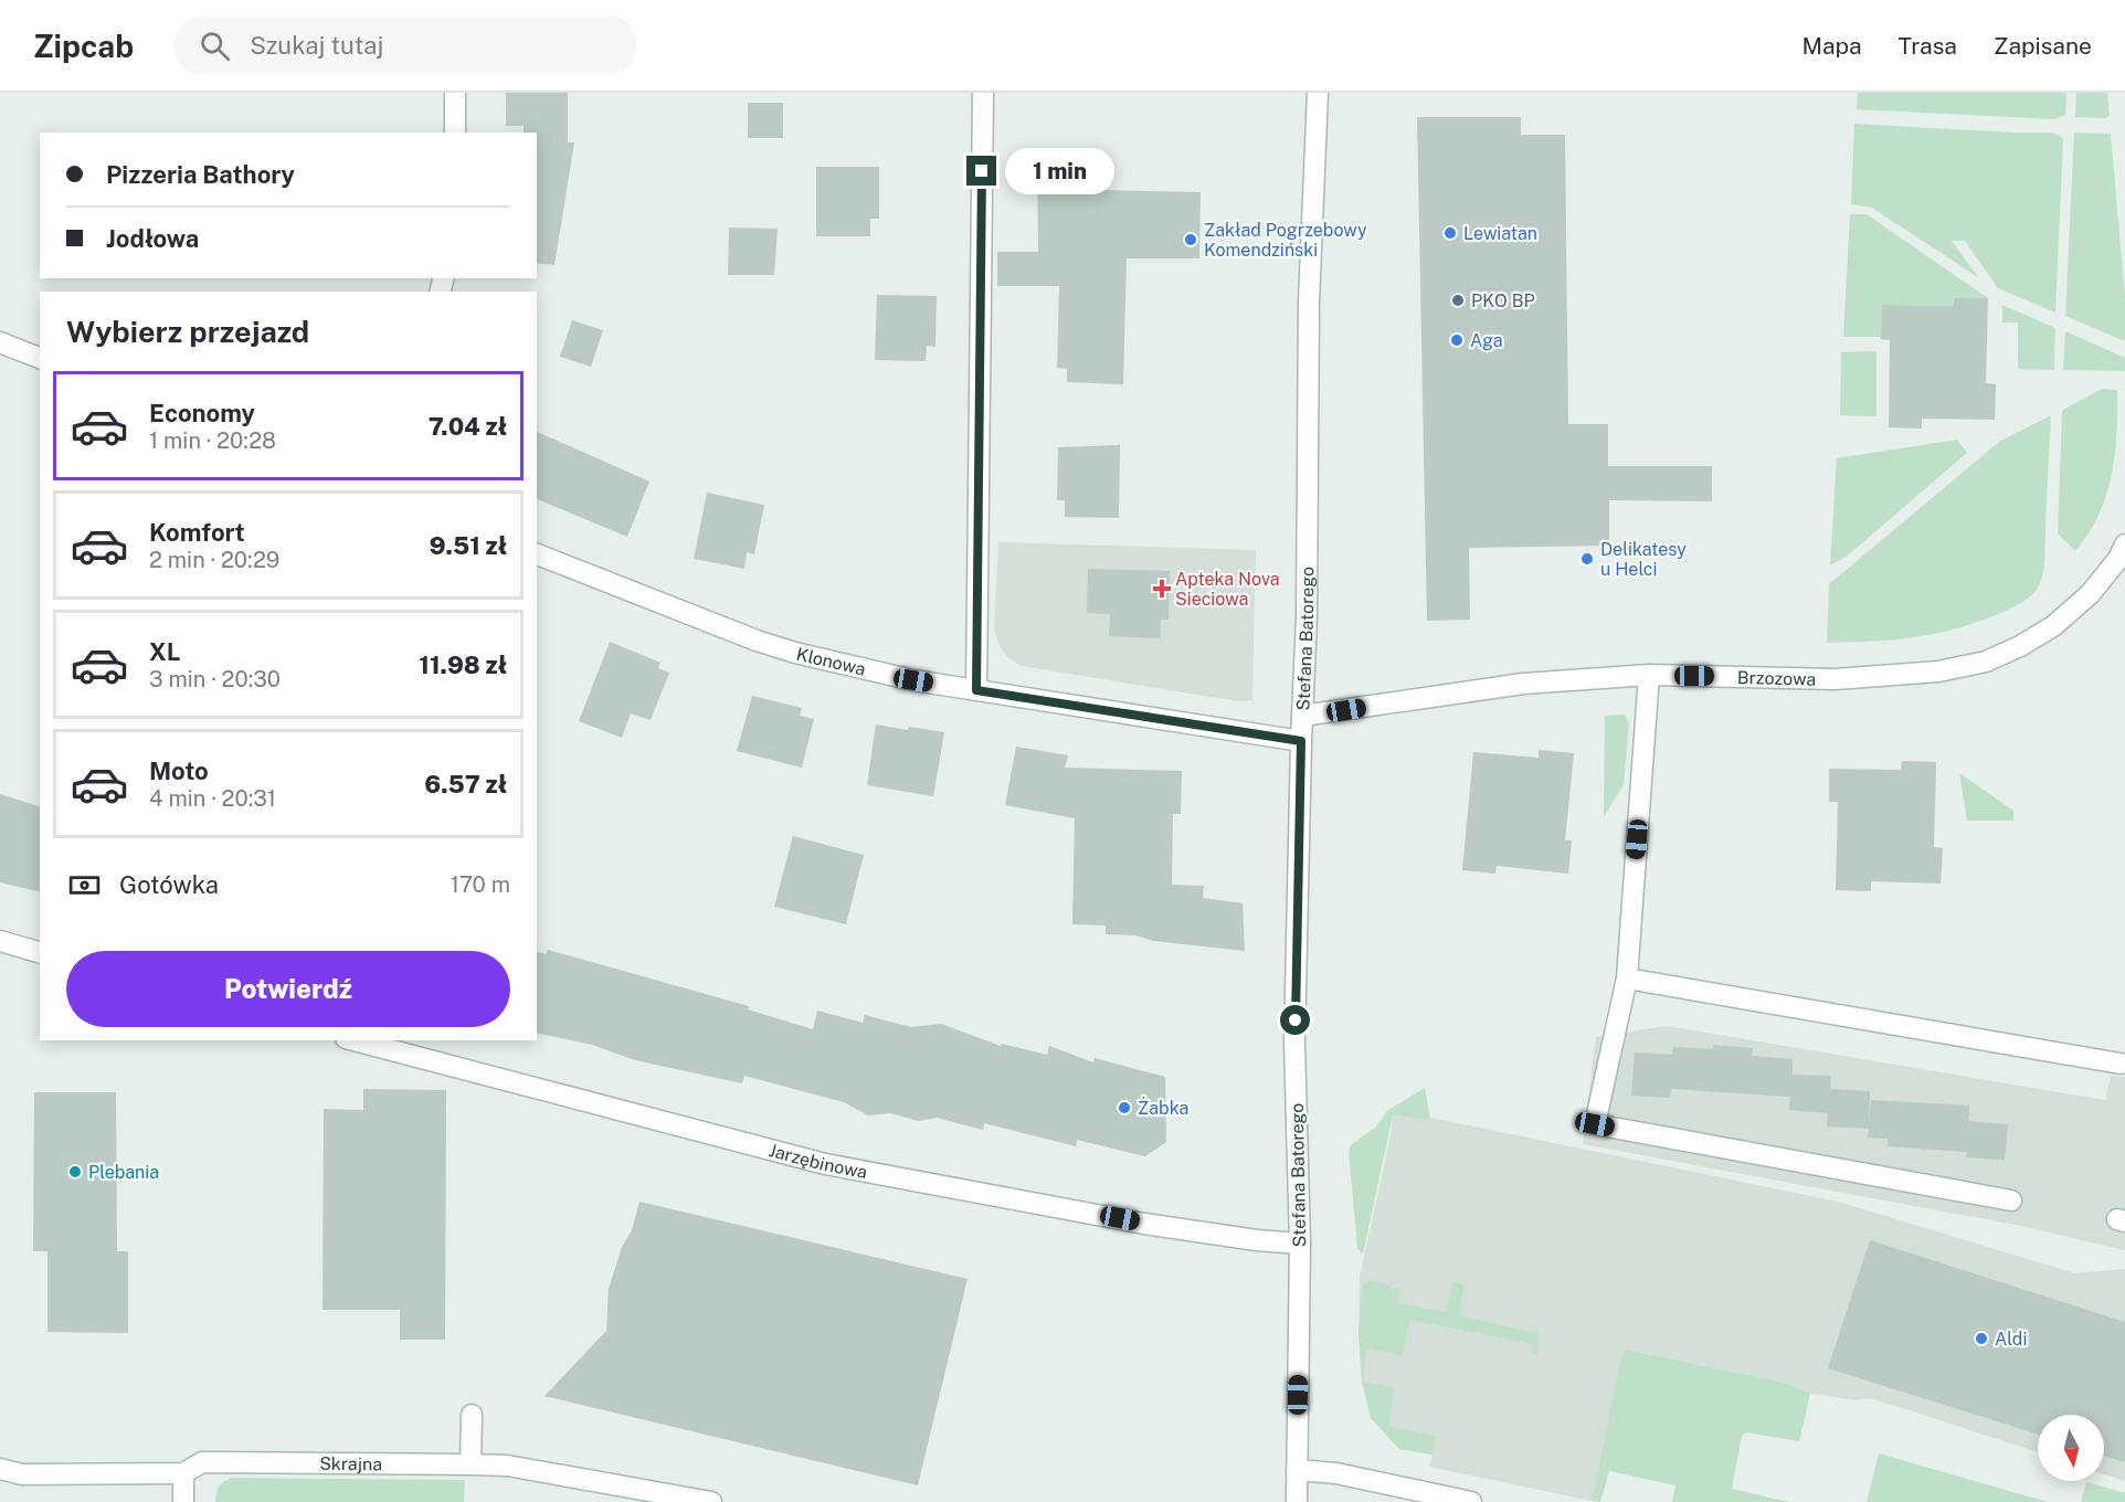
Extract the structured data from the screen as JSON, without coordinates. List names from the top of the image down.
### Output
{
  "streets": {
    "street": [
      "Stefana Batorego",
      "Klonowa",
      "Brzozowa",
      "Jarzębinowa",
      "Skrajna"
    ]
  },
  "crossings": [
    ["Stefana Batorego", "Klonowa"],
    ["Stefana Batorego", "Brzozowa"],
    ["Stefana Batorego", "Jarzębinowa"]
  ],
  "places": {
    "other": [
      "Lewiatan",
      "Zakład Pogrzebowy Komendziński",
      "PKO BP",
      "Aga",
      "Delikatesy u Helci",
      "Żabka",
      "Plebania",
      "Aldi"
    ],
    "health": ["Apteka Nova Sieciowa"]
  },
  "north": "bottom",
  "page": {
    "header": "Zipcab",
    "search": "Szukaj tutaj",
    "nav": ["Mapa", "Trasa", "Zapisane"],
    "banner": ["Pizzeria Bathory", "Jodłowa"],
    "bubble": "1 min",
    "heading": "Wybierz przejazd",
    "list": [
      {
        "name": "Economy",
        "note": "1 min · 20:28",
        "value": "7.04 zł"
      },
      {
        "name": "Komfort",
        "note": "2 min · 20:29",
        "value": "9.51 zł"
      },
      {
        "name": "XL",
        "note": "3 min · 20:30",
        "value": "11.98 zł"
      },
      {
        "name": "Moto",
        "note": "4 min · 20:31",
        "value": "6.57 zł"
      }
    ],
    "pay": ["Gotówka", "170 m"],
    "buttons": "Potwierdź"
  }
}
